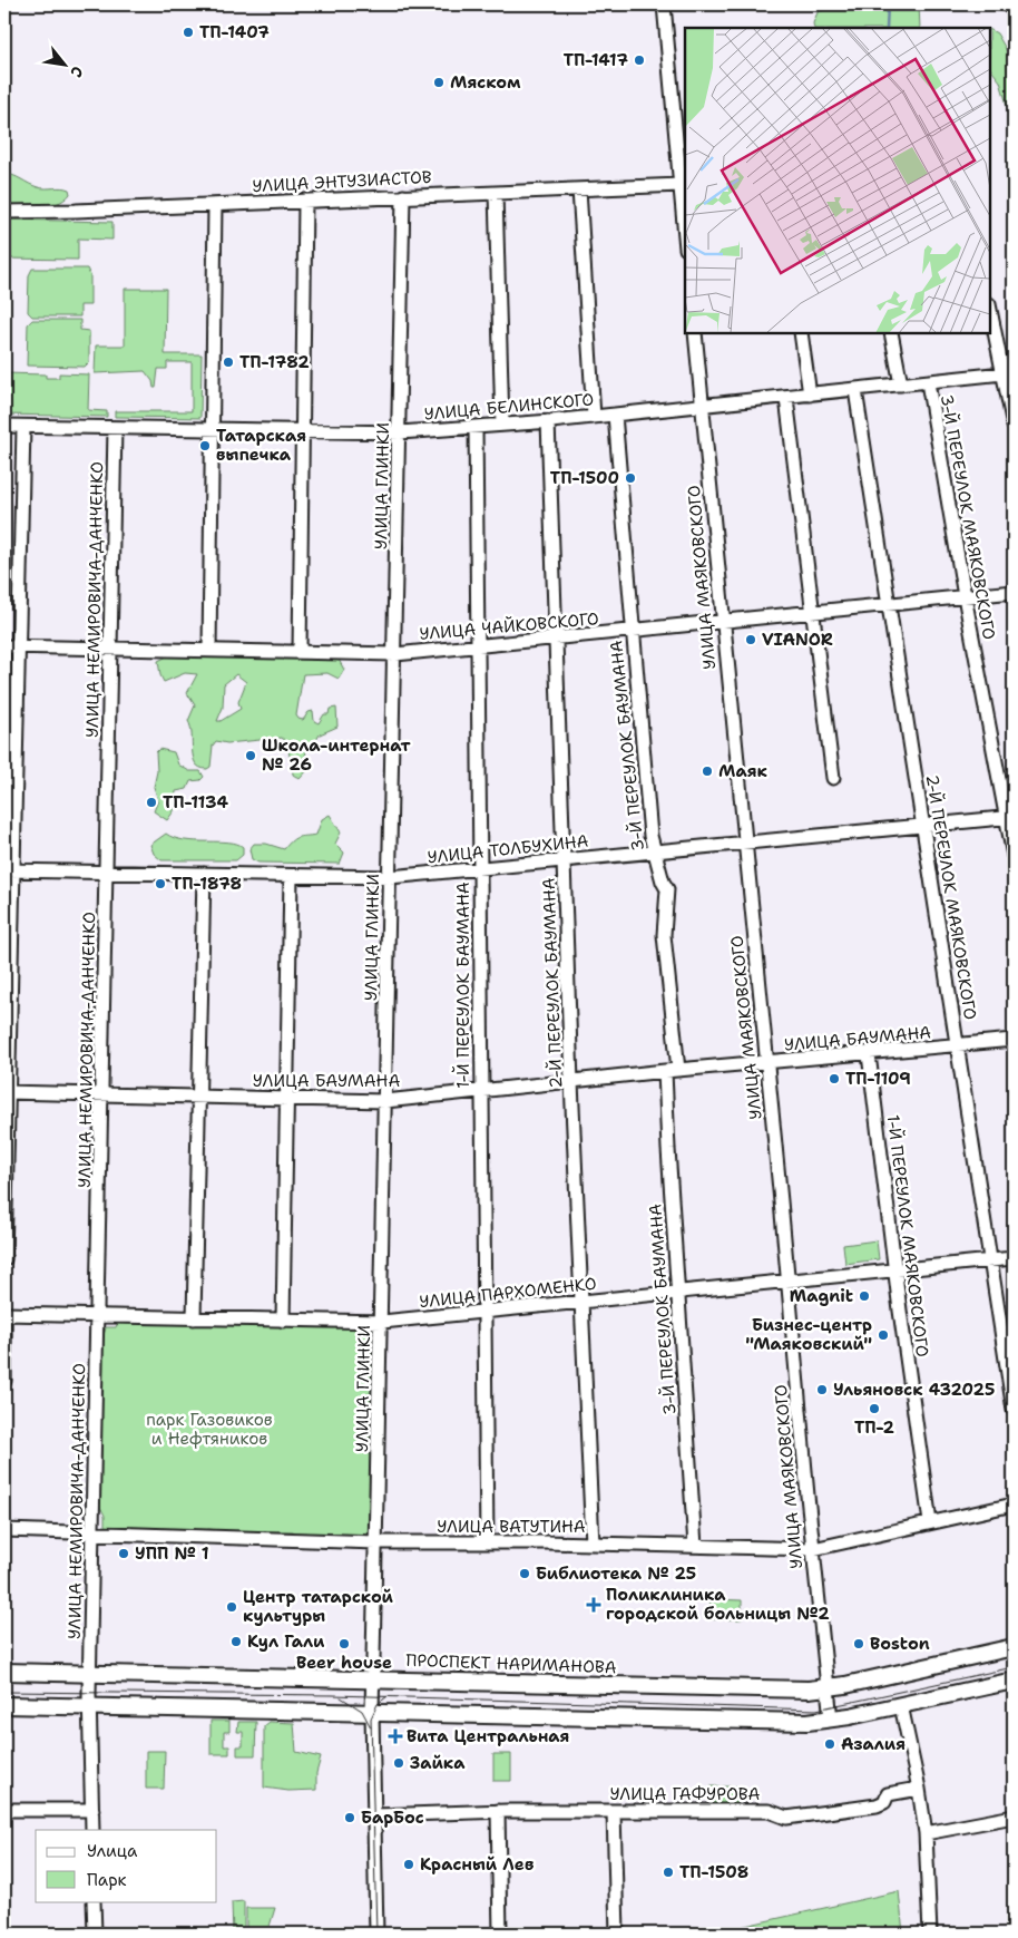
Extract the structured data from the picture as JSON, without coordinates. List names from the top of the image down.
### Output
{
  "streets": {
    "main road": ["ПРОСПЕКТ НАРИМАНОВА"],
    "street": [
      "УЛИЦА ЭНТУЗИАСТОВ",
      "УЛИЦА БЕЛИНСКОГО",
      "УЛИЦА ГЛИНКИ",
      "3-Й ПЕРЕУЛОК МАЯКОВСКОГО",
      "УЛИЦА МАЯКОВСКОГО",
      "УЛИЦА НЕМИРОВИЧА-ДАНЧЕНКО",
      "УЛИЦА ЧАЙКОВСКОГО",
      "3-Й ПЕРЕУЛОК БАУМАНА",
      "УЛИЦА ТОЛБУХИНА",
      "2-Й ПЕРЕУЛОК МАЯКОВСКОГО",
      "2-Й ПЕРЕУЛОК БАУМАНА",
      "1-Й ПЕРЕУЛОК БАУМАНА",
      "УЛИЦА БАУМАНА",
      "1-Й ПЕРЕУЛОК МАЯКОВСКОГО",
      "УЛИЦА ПАРХОМЕНКО",
      "УЛИЦА ВАТУТИНА",
      "УЛИЦА ГАФУРОВА"
    ]
  },
  "crossings": [
    ["УЛИЦА ЭНТУЗИАСТОВ", "УЛИЦА ГЛИНКИ"],
    ["УЛИЦА БЕЛИНСКОГО", "УЛИЦА ГЛИНКИ"],
    ["УЛИЦА БЕЛИНСКОГО", "3-Й ПЕРЕУЛОК МАЯКОВСКОГО"],
    ["УЛИЦА БЕЛИНСКОГО", "УЛИЦА МАЯКОВСКОГО"],
    ["УЛИЦА БЕЛИНСКОГО", "УЛИЦА НЕМИРОВИЧА-ДАНЧЕНКО"],
    ["УЛИЦА БЕЛИНСКОГО", "3-Й ПЕРЕУЛОК БАУМАНА"],
    ["УЛИЦА БЕЛИНСКОГО", "2-Й ПЕРЕУЛОК МАЯКОВСКОГО"],
    ["УЛИЦА БЕЛИНСКОГО", "2-Й ПЕРЕУЛОК БАУМАНА"],
    ["УЛИЦА БЕЛИНСКОГО", "1-Й ПЕРЕУЛОК БАУМАНА"],
    ["УЛИЦА ГЛИНКИ", "УЛИЦА ЧАЙКОВСКОГО"],
    ["УЛИЦА ГЛИНКИ", "УЛИЦА ТОЛБУХИНА"],
    ["УЛИЦА ГЛИНКИ", "УЛИЦА БАУМАНА"],
    ["УЛИЦА ГЛИНКИ", "УЛИЦА ПАРХОМЕНКО"],
    ["УЛИЦА ГЛИНКИ", "УЛИЦА ВАТУТИНА"],
    ["УЛИЦА ГЛИНКИ", "ПРОСПЕКТ НАРИМАНОВА"],
    ["УЛИЦА ГЛИНКИ", "УЛИЦА ГАФУРОВА"],
    ["3-Й ПЕРЕУЛОК МАЯКОВСКОГО", "УЛИЦА ЧАЙКОВСКОГО"],
    ["3-Й ПЕРЕУЛОК МАЯКОВСКОГО", "УЛИЦА ТОЛБУХИНА"],
    ["УЛИЦА МАЯКОВСКОГО", "УЛИЦА ЧАЙКОВСКОГО"],
    ["УЛИЦА МАЯКОВСКОГО", "УЛИЦА ТОЛБУХИНА"],
    ["УЛИЦА МАЯКОВСКОГО", "УЛИЦА БАУМАНА"],
    ["УЛИЦА МАЯКОВСКОГО", "УЛИЦА ПАРХОМЕНКО"],
    ["УЛИЦА МАЯКОВСКОГО", "УЛИЦА ВАТУТИНА"],
    ["УЛИЦА МАЯКОВСКОГО", "ПРОСПЕКТ НАРИМАНОВА"],
    ["УЛИЦА НЕМИРОВИЧА-ДАНЧЕНКО", "УЛИЦА ЧАЙКОВСКОГО"],
    ["УЛИЦА НЕМИРОВИЧА-ДАНЧЕНКО", "УЛИЦА ТОЛБУХИНА"],
    ["УЛИЦА НЕМИРОВИЧА-ДАНЧЕНКО", "УЛИЦА БАУМАНА"],
    ["УЛИЦА НЕМИРОВИЧА-ДАНЧЕНКО", "УЛИЦА ПАРХОМЕНКО"],
    ["УЛИЦА НЕМИРОВИЧА-ДАНЧЕНКО", "УЛИЦА ВАТУТИНА"],
    ["УЛИЦА НЕМИРОВИЧА-ДАНЧЕНКО", "ПРОСПЕКТ НАРИМАНОВА"],
    ["УЛИЦА ЧАЙКОВСКОГО", "3-Й ПЕРЕУЛОК БАУМАНА"],
    ["УЛИЦА ЧАЙКОВСКОГО", "2-Й ПЕРЕУЛОК МАЯКОВСКОГО"],
    ["УЛИЦА ЧАЙКОВСКОГО", "2-Й ПЕРЕУЛОК БАУМАНА"],
    ["УЛИЦА ЧАЙКОВСКОГО", "1-Й ПЕРЕУЛОК БАУМАНА"],
    ["3-Й ПЕРЕУЛОК БАУМАНА", "УЛИЦА ТОЛБУХИНА"],
    ["3-Й ПЕРЕУЛОК БАУМАНА", "УЛИЦА БАУМАНА"],
    ["3-Й ПЕРЕУЛОК БАУМАНА", "УЛИЦА ПАРХОМЕНКО"],
    ["3-Й ПЕРЕУЛОК БАУМАНА", "УЛИЦА ВАТУТИНА"],
    ["УЛИЦА ТОЛБУХИНА", "2-Й ПЕРЕУЛОК МАЯКОВСКОГО"],
    ["УЛИЦА ТОЛБУХИНА", "2-Й ПЕРЕУЛОК БАУМАНА"],
    ["УЛИЦА ТОЛБУХИНА", "1-Й ПЕРЕУЛОК БАУМАНА"],
    ["2-Й ПЕРЕУЛОК МАЯКОВСКОГО", "УЛИЦА БАУМАНА"],
    ["2-Й ПЕРЕУЛОК МАЯКОВСКОГО", "УЛИЦА ПАРХОМЕНКО"],
    ["2-Й ПЕРЕУЛОК БАУМАНА", "УЛИЦА БАУМАНА"],
    ["2-Й ПЕРЕУЛОК БАУМАНА", "УЛИЦА ПАРХОМЕНКО"],
    ["2-Й ПЕРЕУЛОК БАУМАНА", "УЛИЦА ВАТУТИНА"],
    ["1-Й ПЕРЕУЛОК БАУМАНА", "УЛИЦА БАУМАНА"],
    ["1-Й ПЕРЕУЛОК БАУМАНА", "УЛИЦА ПАРХОМЕНКО"],
    ["1-Й ПЕРЕУЛОК БАУМАНА", "УЛИЦА ВАТУТИНА"],
    ["УЛИЦА БАУМАНА", "1-Й ПЕРЕУЛОК МАЯКОВСКОГО"],
    ["1-Й ПЕРЕУЛОК МАЯКОВСКОГО", "УЛИЦА ПАРХОМЕНКО"],
    ["1-Й ПЕРЕУЛОК МАЯКОВСКОГО", "УЛИЦА ВАТУТИНА"]
  ],
  "parks": ["парк Газовиков и Нефтяников"],
  "places": {
    "other": [
      "ТП-1407",
      "ТП-1417",
      "Мяском",
      "ТП-1782",
      "Татарская выпечка",
      "ТП-1500",
      "VIANOR",
      "Школа-интернат № 26",
      "Маяк",
      "ТП-1134",
      "ТП-1878",
      "ТП-1109",
      "Magnit",
      "Бизнес-центр \"Маяковский\"",
      "Ульяновск 432025",
      "ТП-2",
      "УПП № 1",
      "Библиотека № 25",
      "Центр татарской культуры",
      "Кул Гали",
      "Beer house",
      "Boston",
      "Азалия",
      "Зайка",
      "БарБос",
      "Красный Лев",
      "ТП-1508"
    ],
    "health": ["Поликлиника городской больницы №2", "Вита Центральная"]
  },
  "legend": ["Улица", "Парк"],
  "north": "bottom right"
}
